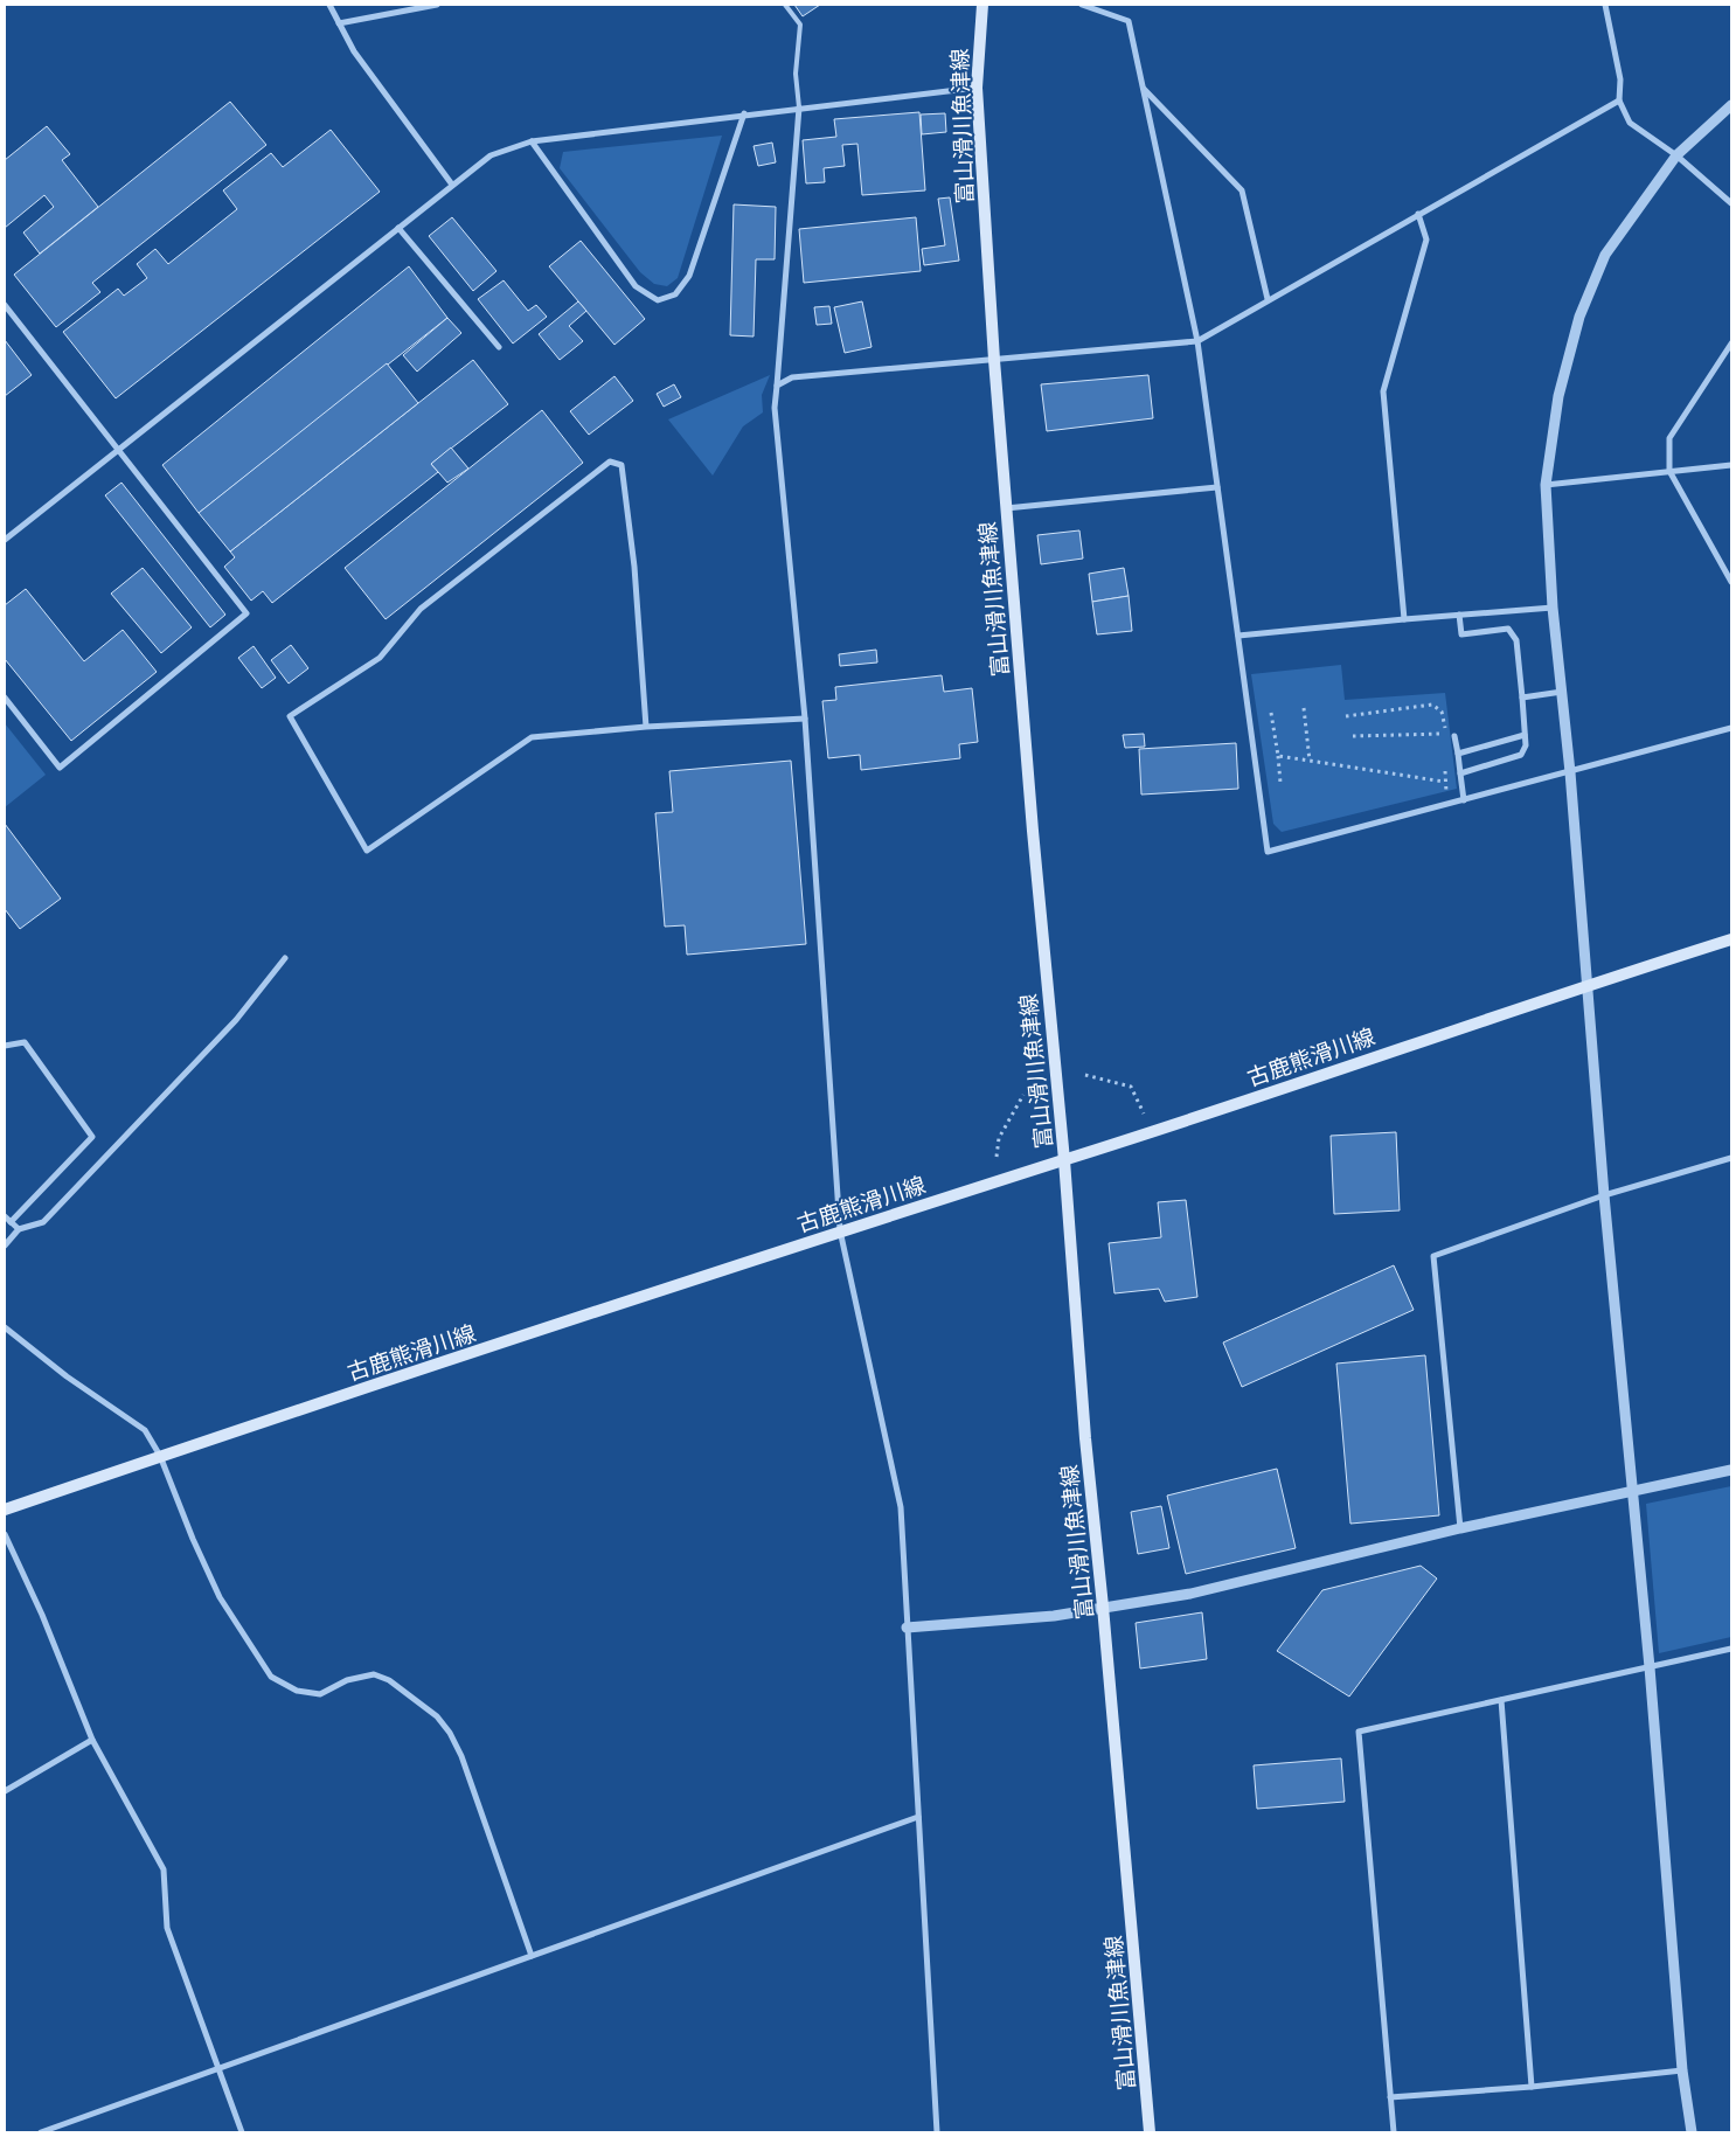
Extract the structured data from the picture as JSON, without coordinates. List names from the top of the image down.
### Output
{
  "streets": {
    "main road": ["富山滑川魚津線", "古鹿熊滑川線"]
  },
  "crossings": [
    ["富山滑川魚津線", "古鹿熊滑川線"]
  ]
}
